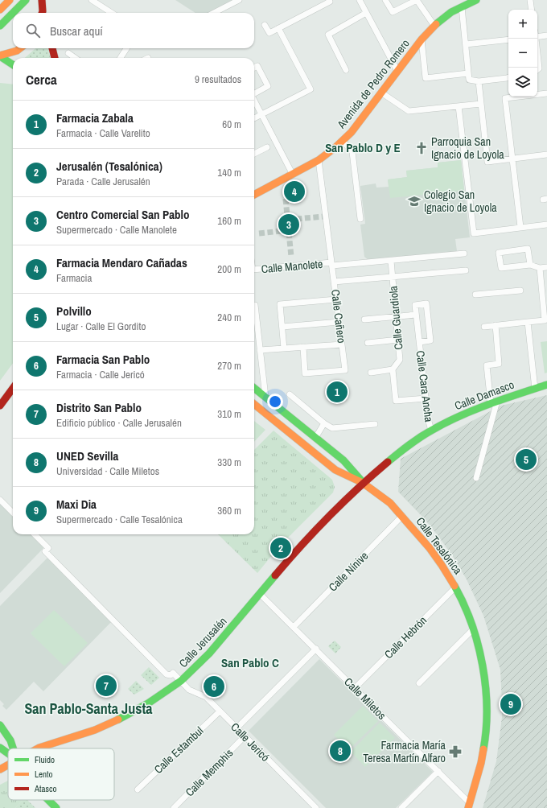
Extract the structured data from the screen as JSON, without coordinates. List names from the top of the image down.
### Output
{
  "streets": {
    "street": [
      "Avenida de Pedro Romero",
      "Calle Manolete",
      "Calle Cañero",
      "Calle Guardiola",
      "Calle Cara Ancha",
      "Calle Damasco",
      "Calle Tesalónica",
      "Calle Nínive",
      "Calle Hebrón",
      "Calle Jerusalén",
      "Calle Miletos",
      "Calle Jericó",
      "Calle Estambul",
      "Calle Memphis"
    ]
  },
  "crossings": [
    ["Avenida de Pedro Romero", "Calle Cañero"],
    ["Calle Manolete", "Calle Cañero"],
    ["Calle Manolete", "Calle Guardiola"],
    ["Calle Cara Ancha", "Calle Damasco"],
    ["Calle Damasco", "Calle Tesalónica"],
    ["Calle Damasco", "Calle Jerusalén"],
    ["Calle Tesalónica", "Calle Nínive"],
    ["Calle Tesalónica", "Calle Hebrón"],
    ["Calle Tesalónica", "Calle Jerusalén"],
    ["Calle Tesalónica", "Calle Miletos"],
    ["Calle Nínive", "Calle Miletos"],
    ["Calle Hebrón", "Calle Miletos"],
    ["Calle Jerusalén", "Calle Miletos"],
    ["Calle Jerusalén", "Calle Jericó"],
    ["Calle Jericó", "Calle Estambul"],
    ["Calle Jericó", "Calle Memphis"]
  ],
  "districts": ["San Pablo D y E", "San Pablo C", "San Pablo-Santa Justa"],
  "places": {
    "church": ["Parroquia San Ignacio de Loyola"],
    "school or university": ["Colegio San Ignacio de Loyola"],
    "pharmacy": ["Farmacia María Teresa Martín Alfaro"]
  },
  "legend": ["Fluido", "Lento", "Atasco"],
  "page": {
    "map_buttons": ["+", "−"],
    "search": "Buscar aquí",
    "heading": ["Cerca", "9 resultados"],
    "list": [
      {
        "mark": "1",
        "name": "Farmacia Zabala",
        "note": "Farmacia · Calle Varelito",
        "value": "60 m"
      },
      {
        "mark": "2",
        "name": "Jerusalén (Tesalónica)",
        "note": "Parada · Calle Jerusalén",
        "value": "140 m"
      },
      {
        "mark": "3",
        "name": "Centro Comercial San Pablo",
        "note": "Supermercado · Calle Manolete",
        "value": "160 m"
      },
      {
        "mark": "4",
        "name": "Farmacia Mendaro Cañadas",
        "note": "Farmacia",
        "value": "200 m"
      },
      {
        "mark": "5",
        "name": "Polvillo",
        "note": "Lugar · Calle El Gordito",
        "value": "240 m"
      },
      {
        "mark": "6",
        "name": "Farmacia San Pablo",
        "note": "Farmacia · Calle Jericó",
        "value": "270 m"
      },
      {
        "mark": "7",
        "name": "Distrito San Pablo",
        "note": "Edificio público · Calle Jerusalén",
        "value": "310 m"
      },
      {
        "mark": "8",
        "name": "UNED Sevilla",
        "note": "Universidad · Calle Miletos",
        "value": "330 m"
      },
      {
        "mark": "9",
        "name": "Maxi Dia",
        "note": "Supermercado · Calle Tesalónica",
        "value": "360 m"
      }
    ],
    "pins": [
      "4",
      "3",
      "1",
      "5",
      "2",
      "7",
      "6",
      "9",
      "8"
    ]
  }
}
